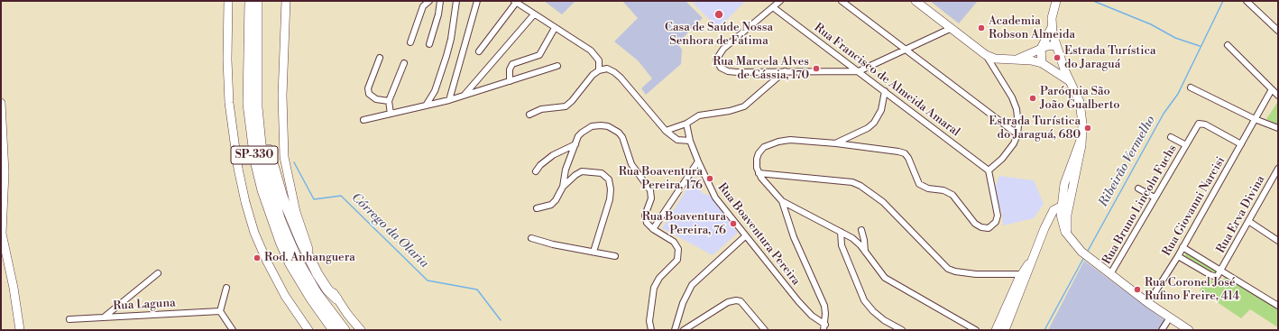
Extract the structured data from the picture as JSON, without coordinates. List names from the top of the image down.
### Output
{
  "streets": {
    "highway": ["SP-330"],
    "street": [
      "Rua Francisco de Almeida Amaral",
      "Rua Bruno Lincoln Fuchs",
      "Rua Giovanni Narcisi",
      "Rua Erva Divina",
      "Rua Boaventura Pereira",
      "Rua Laguna"
    ]
  },
  "crossings": [
    ["Rua Bruno Lincoln Fuchs", "Rua Giovanni Narcisi"]
  ],
  "water": ["Ribeirão Vermelho", "Córrego da Olaria"],
  "places": [
    "Casa de Saúde Nossa Senhora de Fátima",
    "Academia Robson Almeida",
    "Estrada Turística do Jaraguá",
    "Rua Marcela Alves de Cássia, 170",
    "Paróquia São João Gualberto",
    "Estrada Turística do Jaraguá, 680",
    "Rua Boaventura Pereira, 176",
    "Rua Boaventura Pereira, 76",
    "Rod. Anhanguera",
    "Rua Coronel José Rufino Freire, 414"
  ]
}
